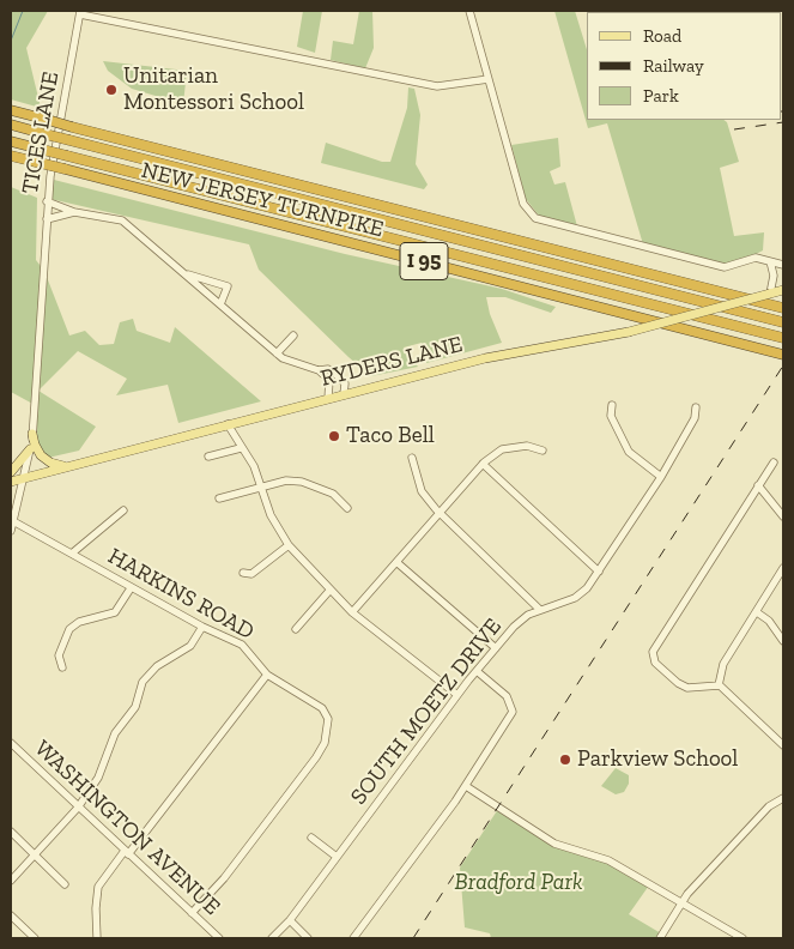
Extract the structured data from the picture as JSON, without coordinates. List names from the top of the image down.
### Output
{
  "streets": {
    "highway": ["NEW JERSEY TURNPIKE", "I 95"],
    "main road": ["RYDERS LANE"],
    "street": [
      "TICES LANE",
      "HARKINS ROAD",
      "SOUTH MOETZ DRIVE",
      "WASHINGTON AVENUE"
    ]
  },
  "crossings": [
    ["TICES LANE", "RYDERS LANE"],
    ["HARKINS ROAD", "WASHINGTON AVENUE"]
  ],
  "parks": ["Bradford Park"],
  "places": ["Unitarian Montessori School", "Taco Bell", "Parkview School"],
  "legend": ["Road", "Railway", "Park"]
}
